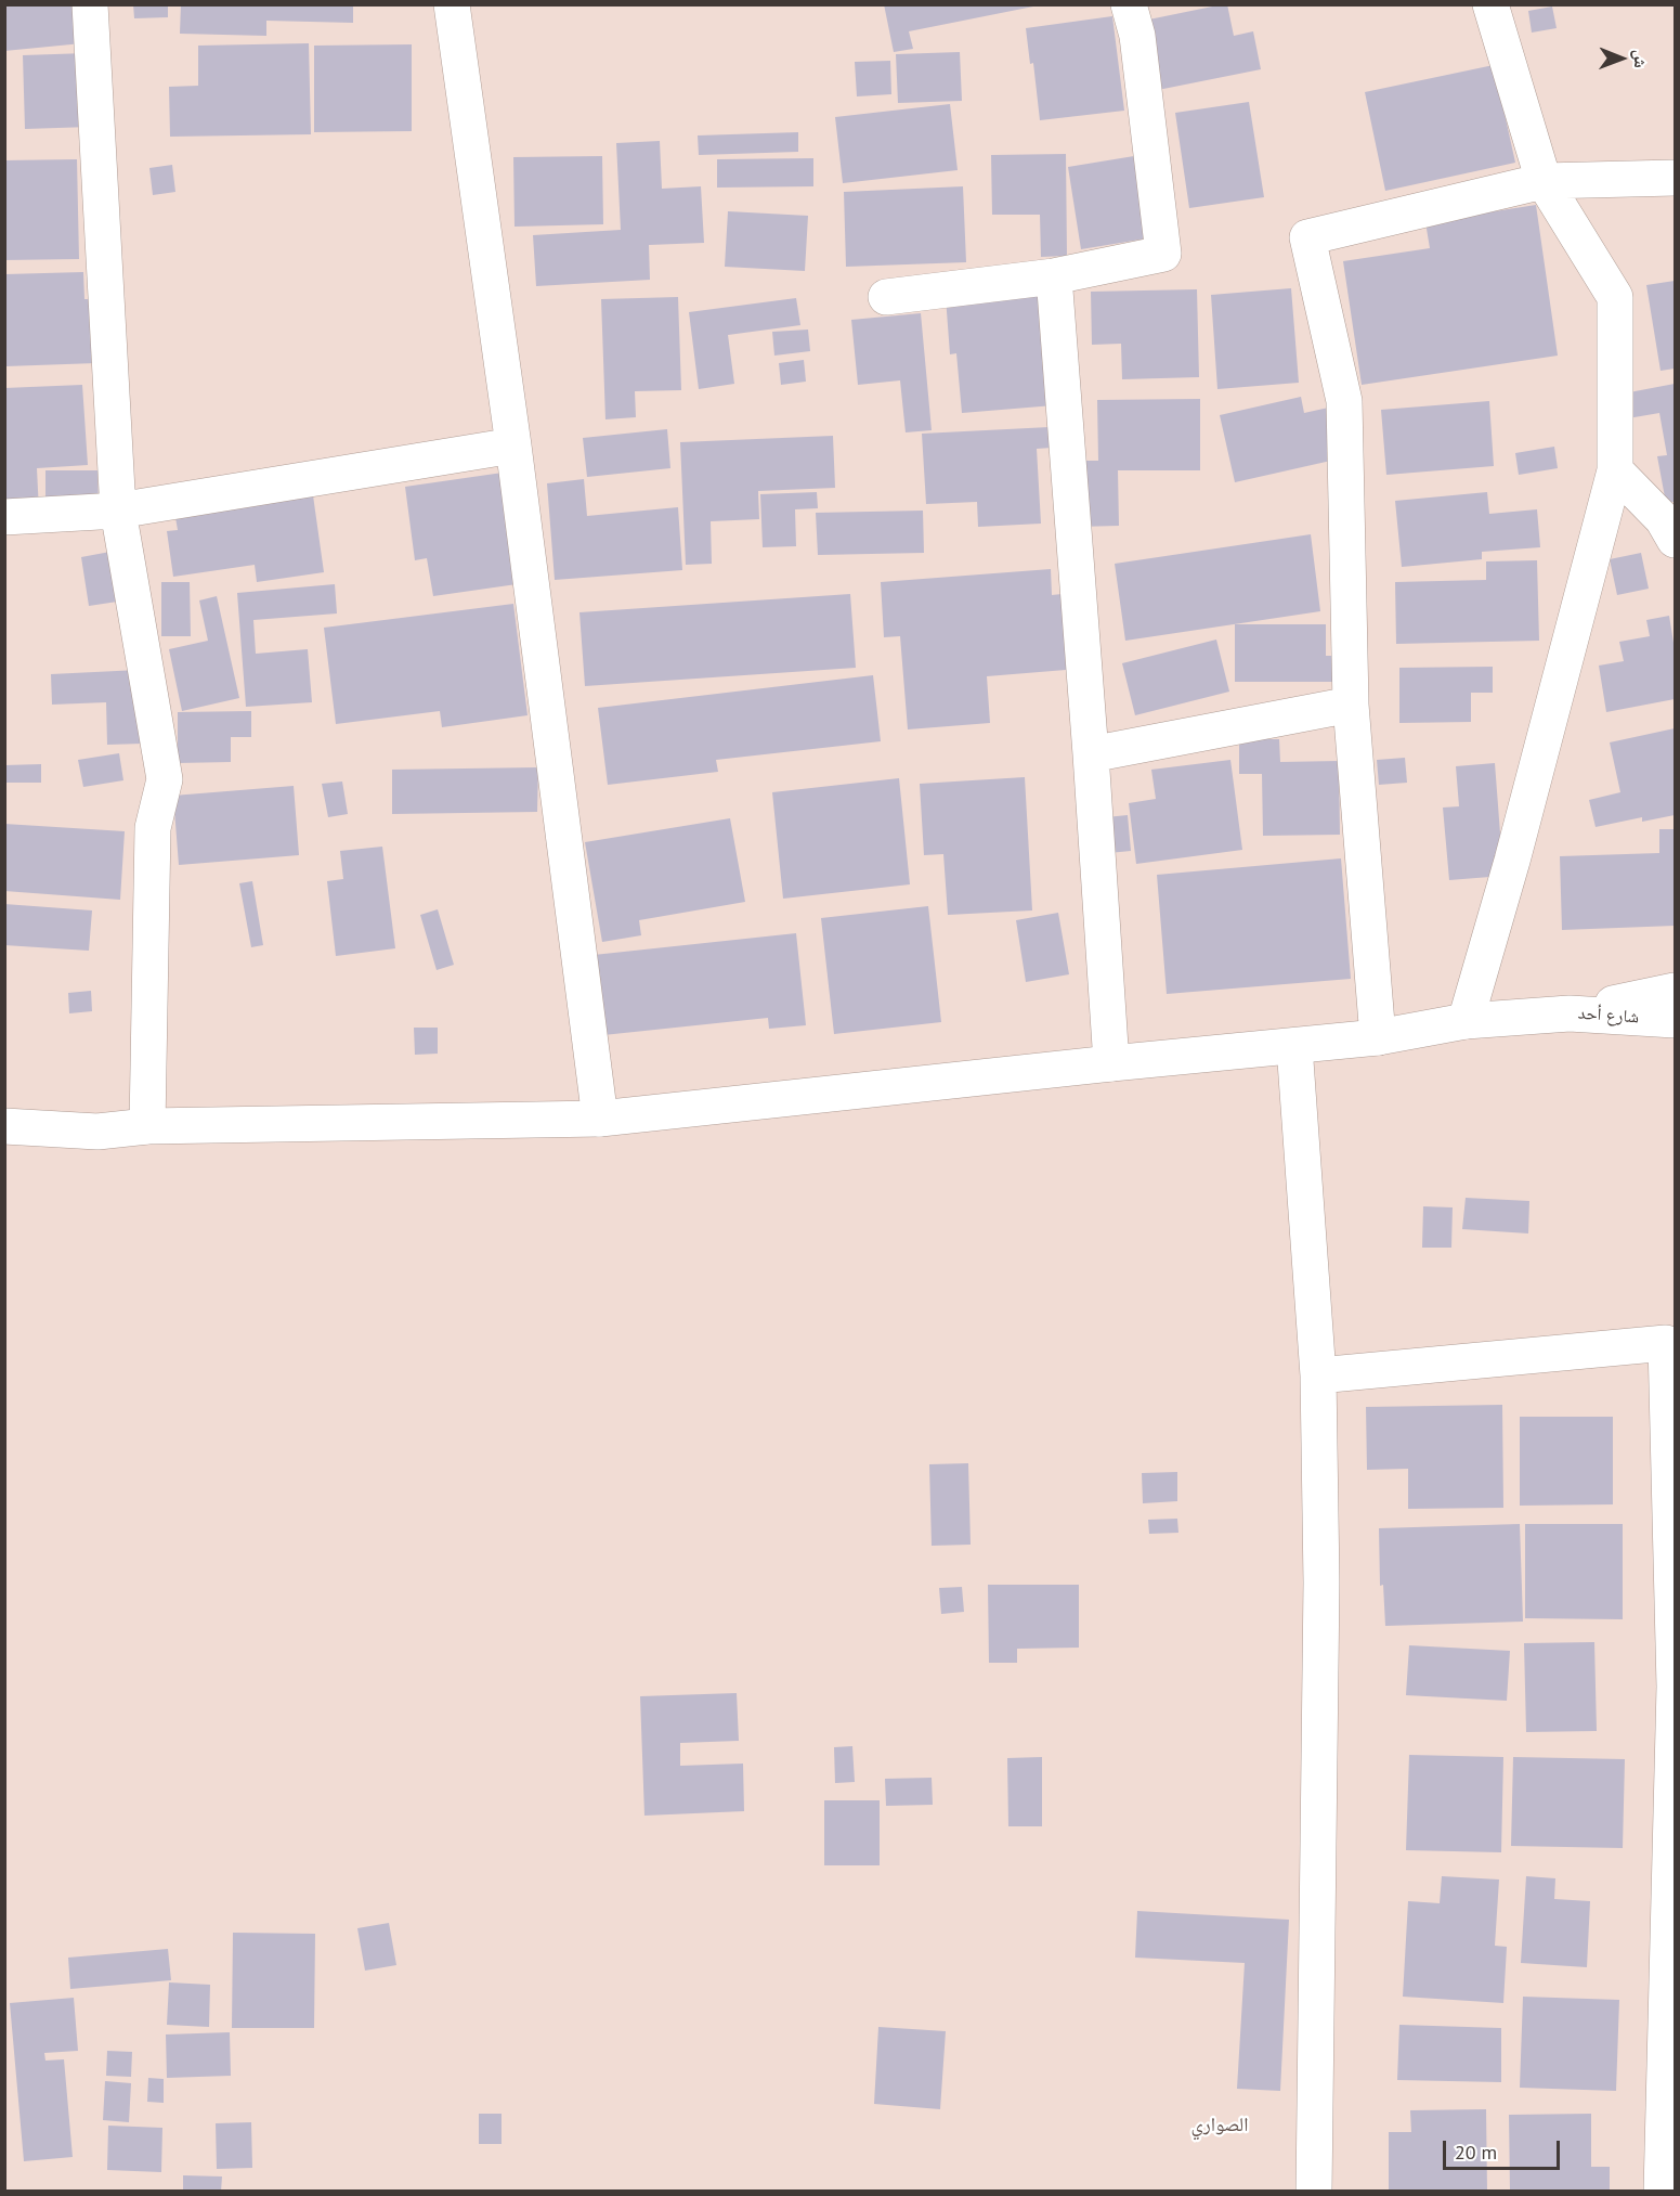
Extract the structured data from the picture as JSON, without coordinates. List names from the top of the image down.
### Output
{
  "streets": {
    "street": ["شارع أحد"]
  },
  "districts": ["الصواري"],
  "scale_bar": "20 m",
  "north": "right"
}
